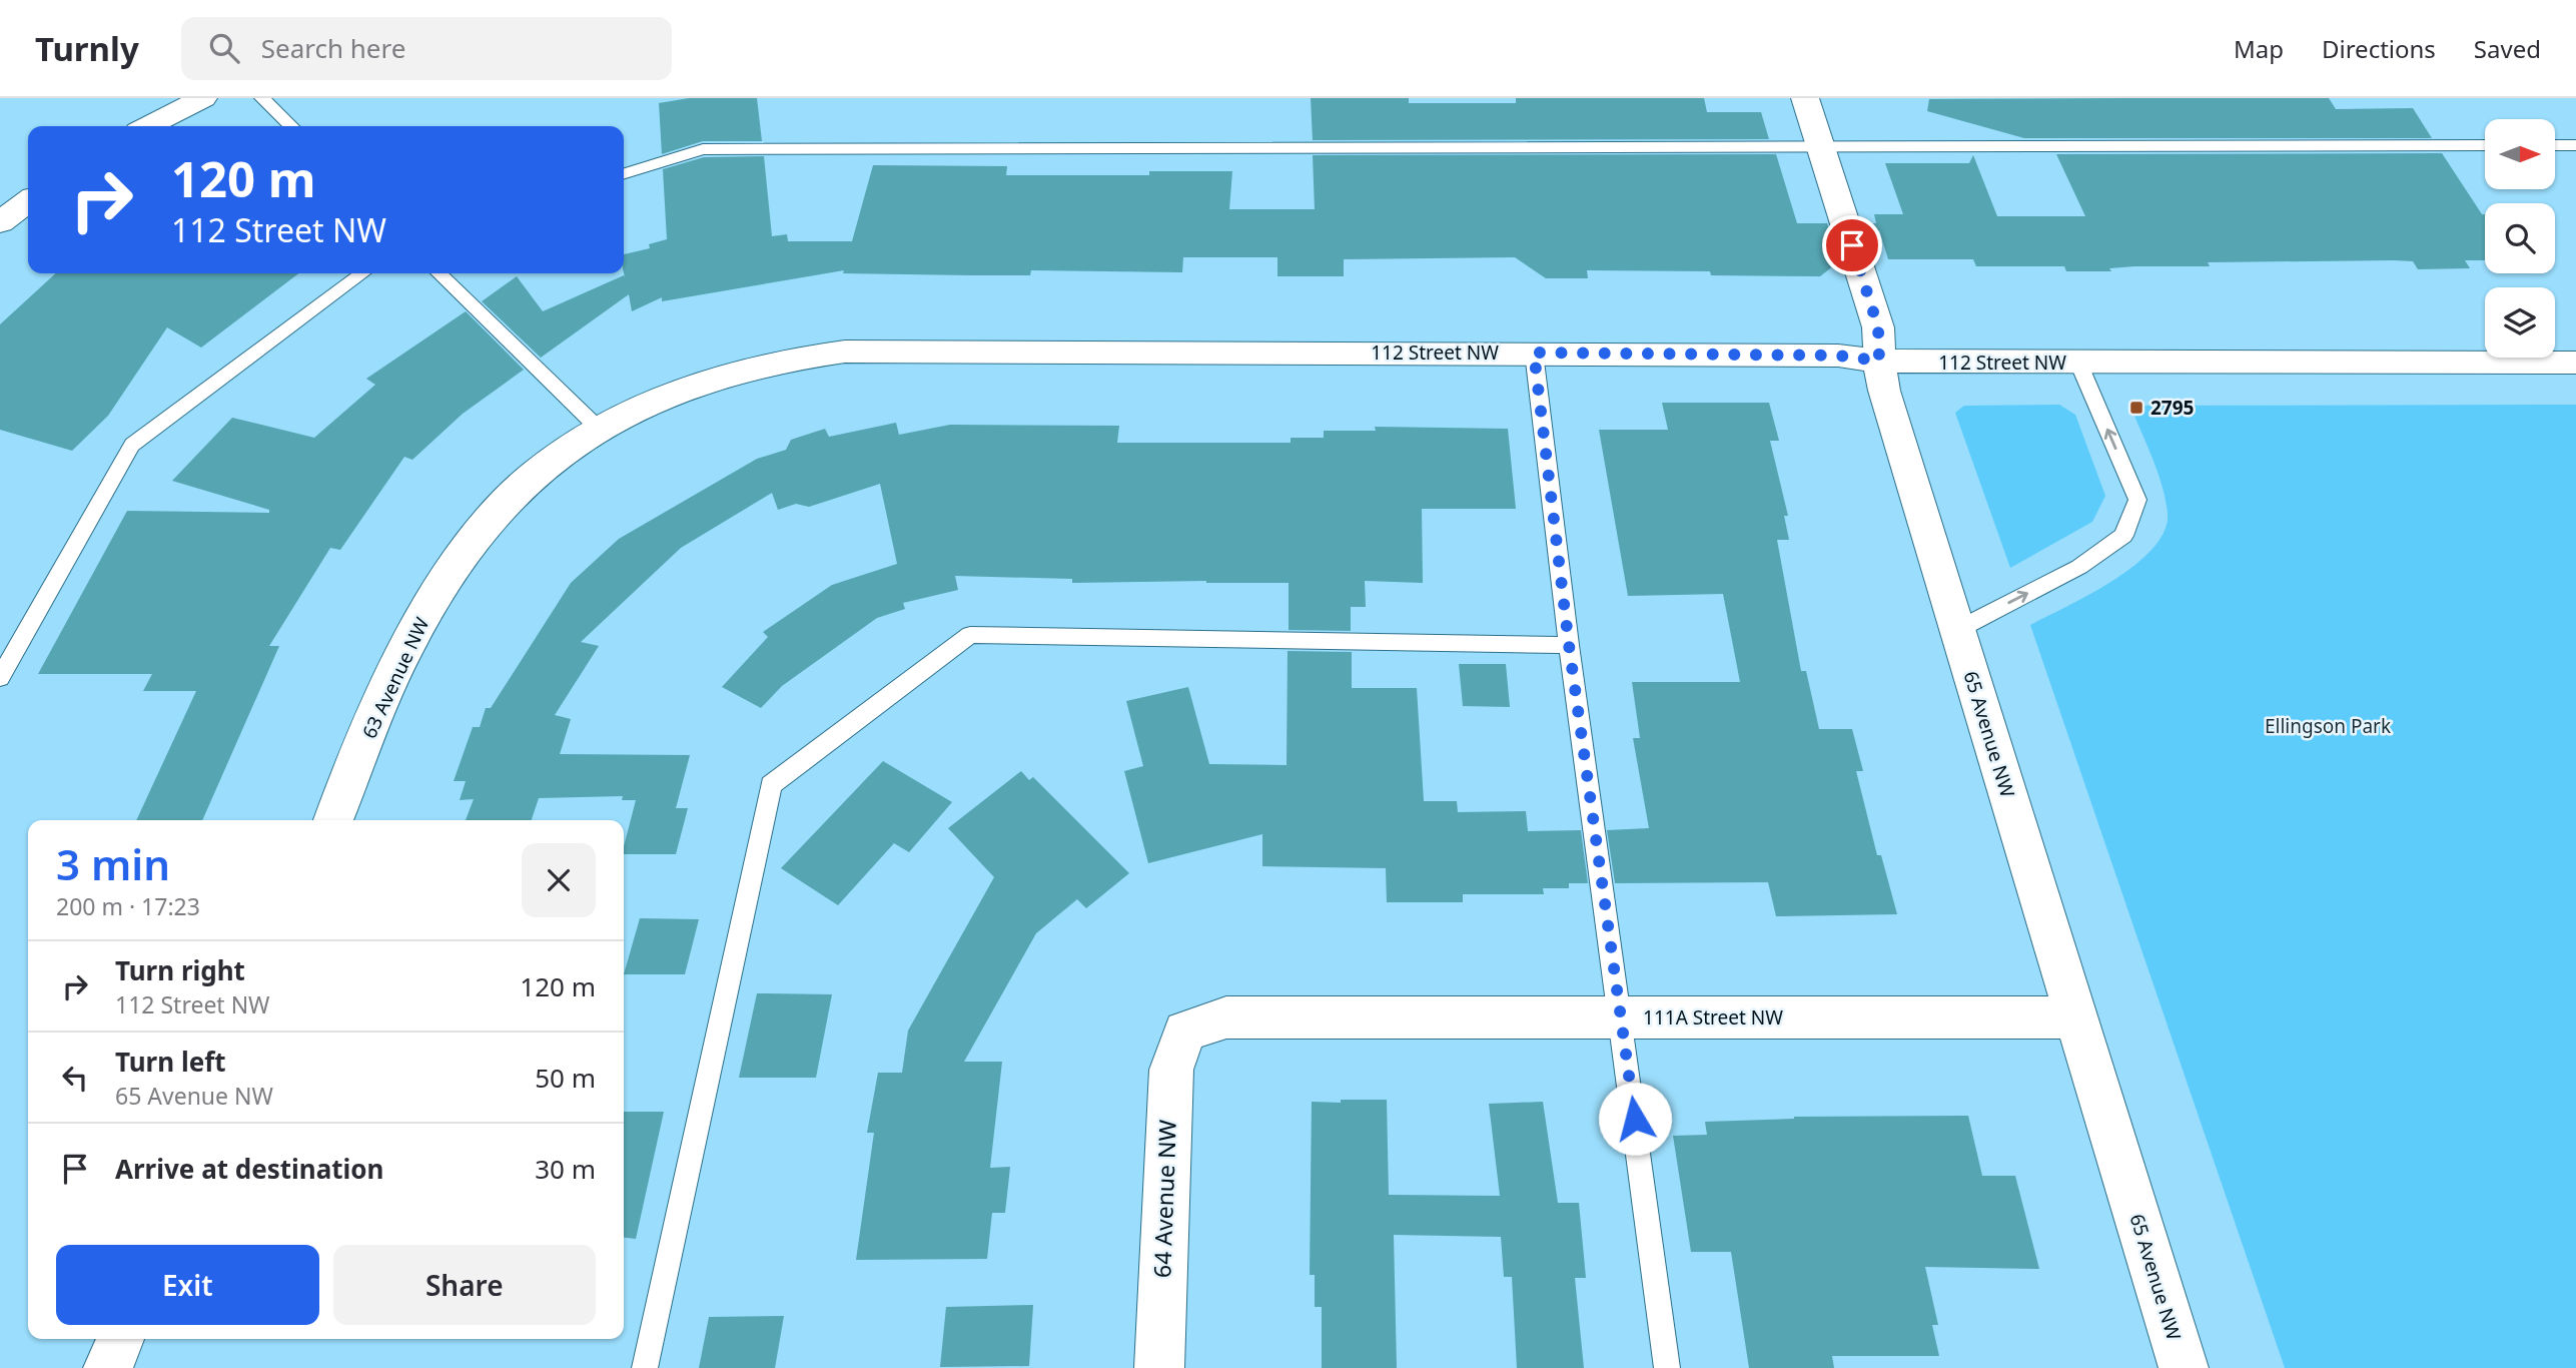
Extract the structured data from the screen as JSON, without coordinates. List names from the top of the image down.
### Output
{
  "streets": {
    "street": [
      "112 Street NW",
      "63 Avenue NW",
      "65 Avenue NW",
      "111A Street NW",
      "64 Avenue NW"
    ]
  },
  "crossings": [
    ["112 Street NW", "63 Avenue NW"],
    ["112 Street NW", "65 Avenue NW"],
    ["65 Avenue NW", "111A Street NW"],
    ["111A Street NW", "64 Avenue NW"]
  ],
  "parks": ["Ellingson Park"],
  "places": {
    "transit": ["2795"]
  },
  "north": "right",
  "page": {
    "header": "Turnly",
    "search": "Search here",
    "nav": ["Map", "Directions", "Saved"],
    "turn": ["120 m", "112 Street NW"],
    "heading": ["3 min", "200 m · 17:23"],
    "list": [
      {
        "name": "Turn right",
        "note": "112 Street NW",
        "value": "120 m"
      },
      {
        "name": "Turn left",
        "note": "65 Avenue NW",
        "value": "50 m"
      },
      {
        "name": "Arrive at destination",
        "value": "30 m"
      }
    ],
    "buttons": ["Exit", "Share"]
  }
}
